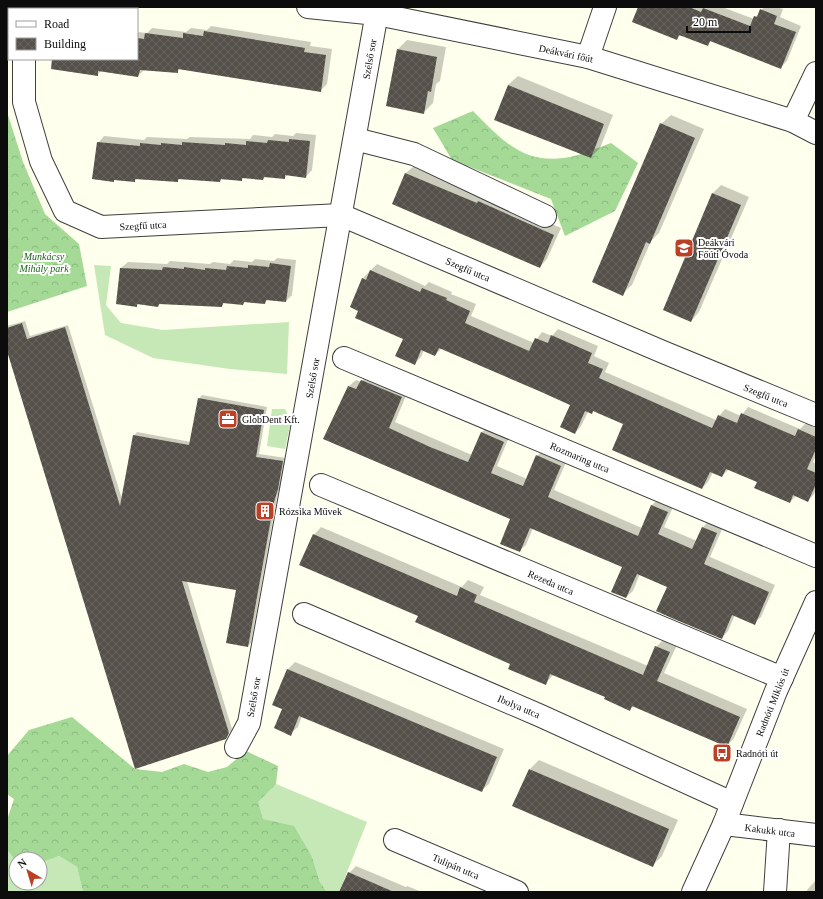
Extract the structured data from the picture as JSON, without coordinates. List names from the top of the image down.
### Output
{
  "streets": {
    "street": [
      "Deákvári főút",
      "Szélső sor",
      "Szegfű utca",
      "Rozmaring utca",
      "Rezeda utca",
      "Radnóti Miklós út",
      "Ibolya utca",
      "Kakukk utca",
      "Tulipán utca"
    ]
  },
  "crossings": [
    ["Deákvári főút", "Szélső sor"],
    ["Szélső sor", "Szegfű utca"],
    ["Rezeda utca", "Radnóti Miklós út"],
    ["Radnóti Miklós út", "Ibolya utca"],
    ["Radnóti Miklós út", "Kakukk utca"]
  ],
  "parks": ["Munkácsy Mihály park"],
  "places": {
    "school or university": ["Deákvári Főúti Óvoda"],
    "office": ["GlobDent Kft."],
    "building": ["Rózsika Művek"],
    "bus stop": ["Radnóti út"]
  },
  "legend": ["Road", "Building"],
  "scale_bar": "20 m",
  "north": "top left"
}
